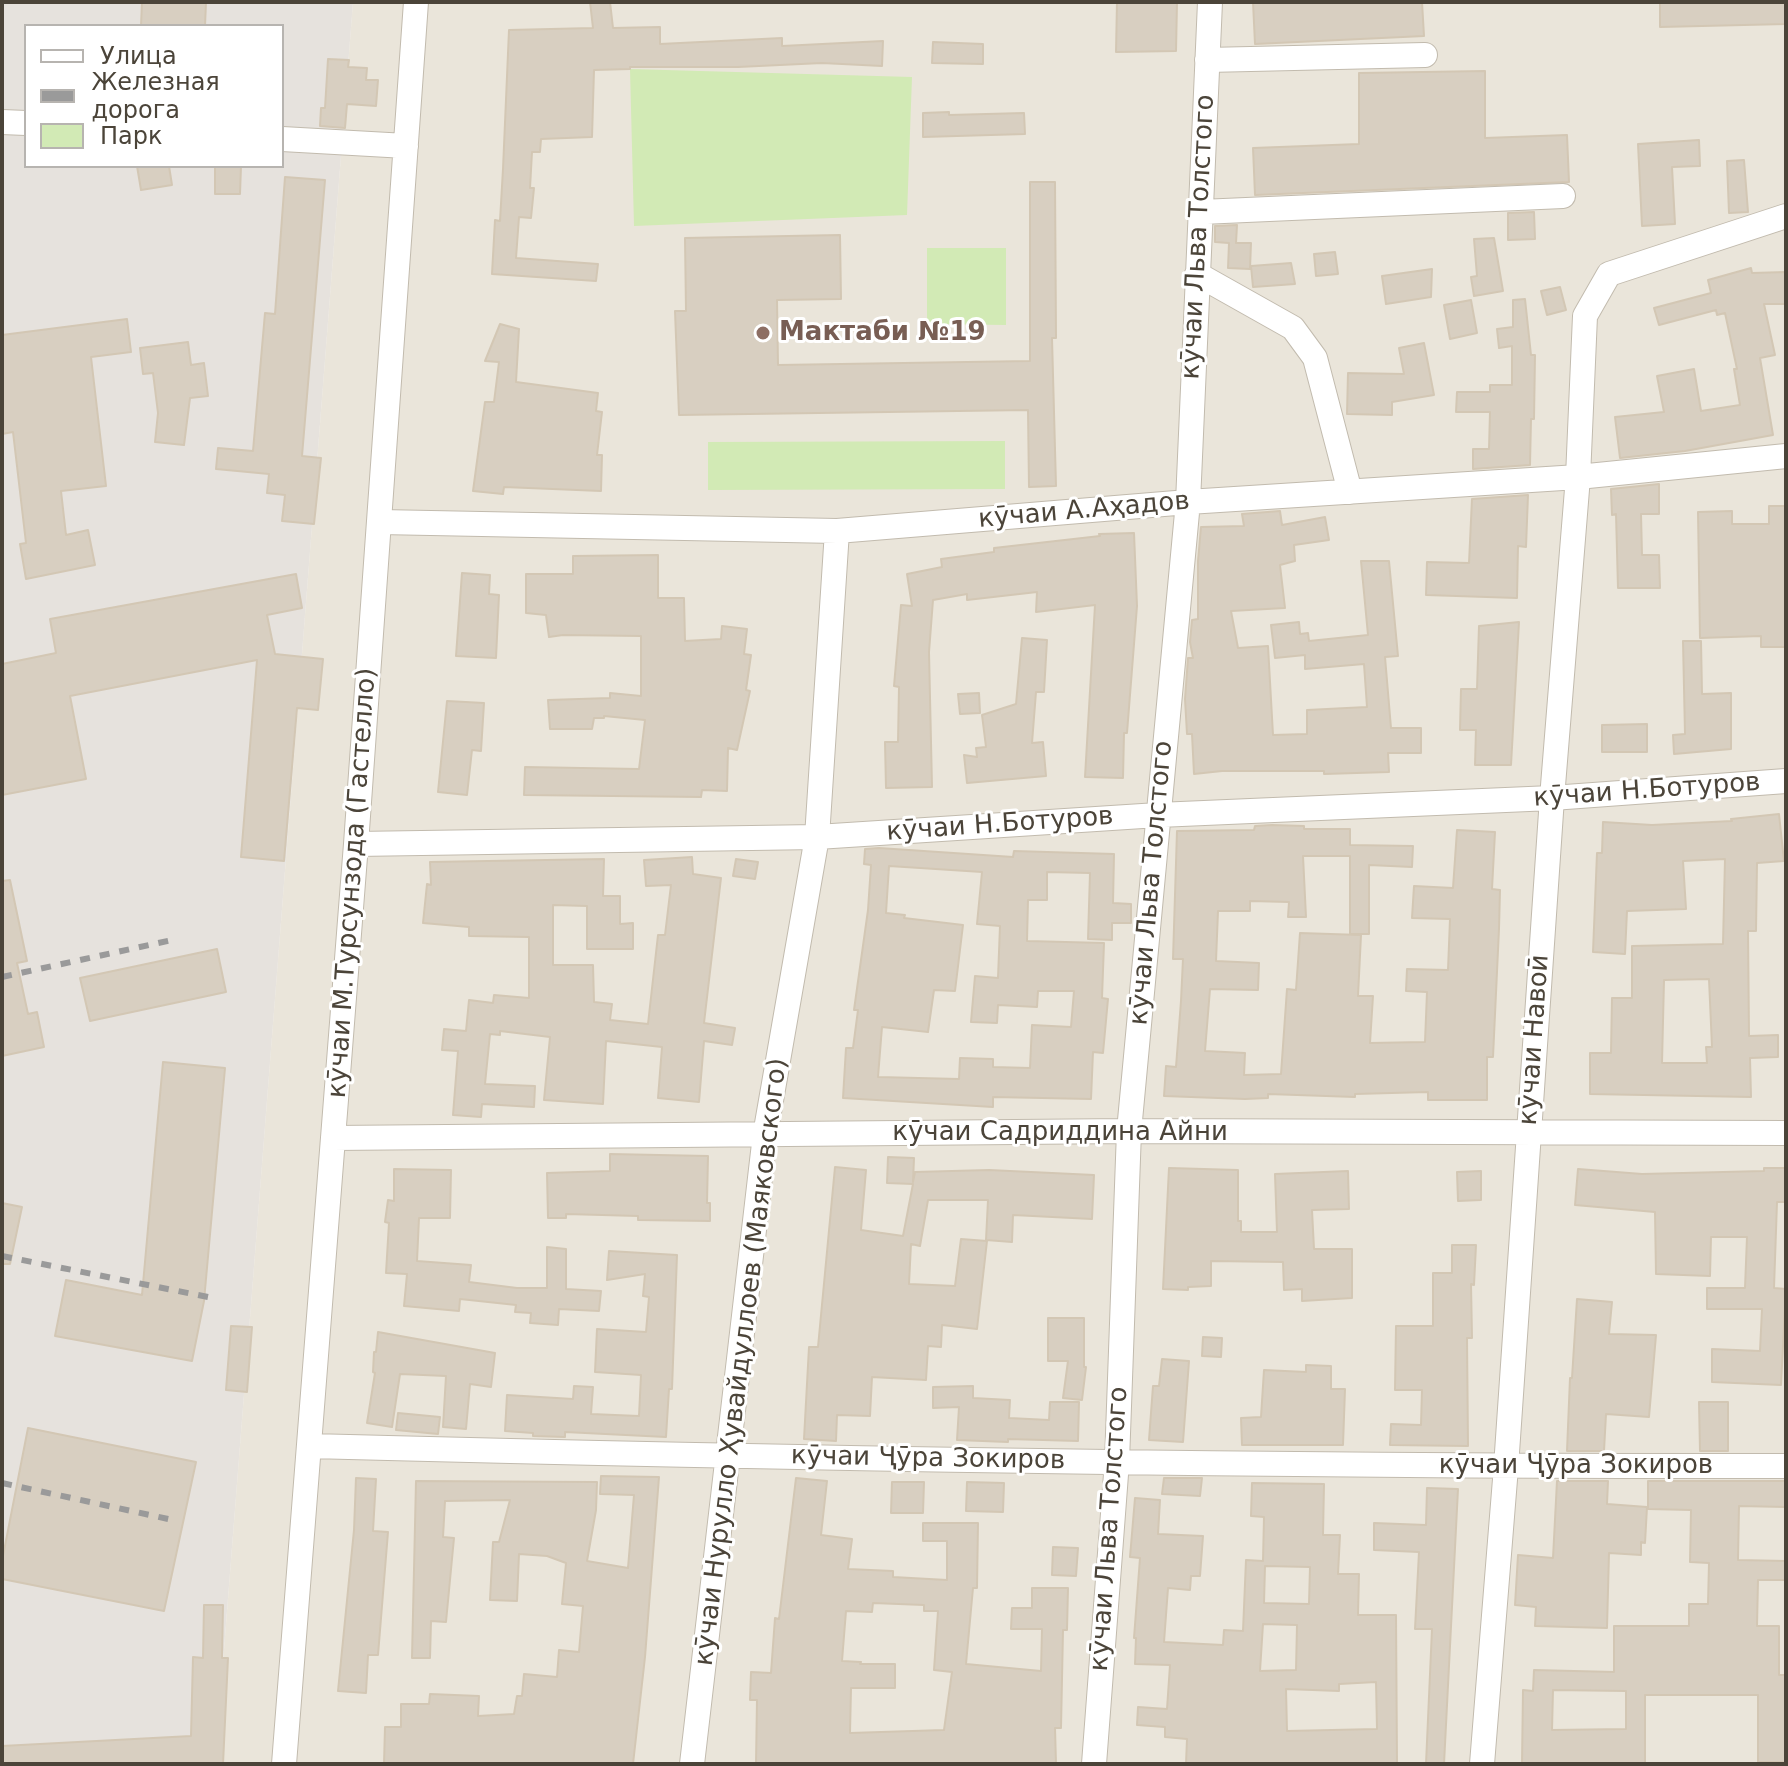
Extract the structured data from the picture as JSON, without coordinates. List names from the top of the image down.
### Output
{
  "streets": {
    "street": [
      "кӯчаи Льва Толстого",
      "кӯчаи А.Аҳадов",
      "кӯчаи Н.Ботуров",
      "кӯчаи М.Турсунзода (Гастелло)",
      "кӯчаи Навоӣ",
      "кӯчаи Садриддина Айни",
      "кӯчаи Нурулло Ҳувайдуллоев (Маяковского)",
      "кӯчаи Ҷӯра Зокиров"
    ]
  },
  "crossings": [
    ["кӯчаи Льва Толстого", "кӯчаи А.Аҳадов"],
    ["кӯчаи Льва Толстого", "кӯчаи Н.Ботуров"],
    ["кӯчаи Льва Толстого", "кӯчаи Садриддина Айни"],
    ["кӯчаи Льва Толстого", "кӯчаи Ҷӯра Зокиров"],
    ["кӯчаи А.Аҳадов", "кӯчаи М.Турсунзода (Гастелло)"],
    ["кӯчаи А.Аҳадов", "кӯчаи Навоӣ"],
    ["кӯчаи А.Аҳадов", "кӯчаи Нурулло Ҳувайдуллоев (Маяковского)"],
    ["кӯчаи Н.Ботуров", "кӯчаи М.Турсунзода (Гастелло)"],
    ["кӯчаи Н.Ботуров", "кӯчаи Навоӣ"],
    ["кӯчаи Н.Ботуров", "кӯчаи Нурулло Ҳувайдуллоев (Маяковского)"],
    ["кӯчаи М.Турсунзода (Гастелло)", "кӯчаи Садриддина Айни"],
    ["кӯчаи М.Турсунзода (Гастелло)", "кӯчаи Ҷӯра Зокиров"],
    ["кӯчаи Навоӣ", "кӯчаи Садриддина Айни"],
    ["кӯчаи Навоӣ", "кӯчаи Ҷӯра Зокиров"],
    ["кӯчаи Садриддина Айни", "кӯчаи Нурулло Ҳувайдуллоев (Маяковского)"],
    ["кӯчаи Нурулло Ҳувайдуллоев (Маяковского)", "кӯчаи Ҷӯра Зокиров"]
  ],
  "places": ["Мактаби №19"],
  "legend": ["Улица", "Железная дорога", "Парк"]
}
